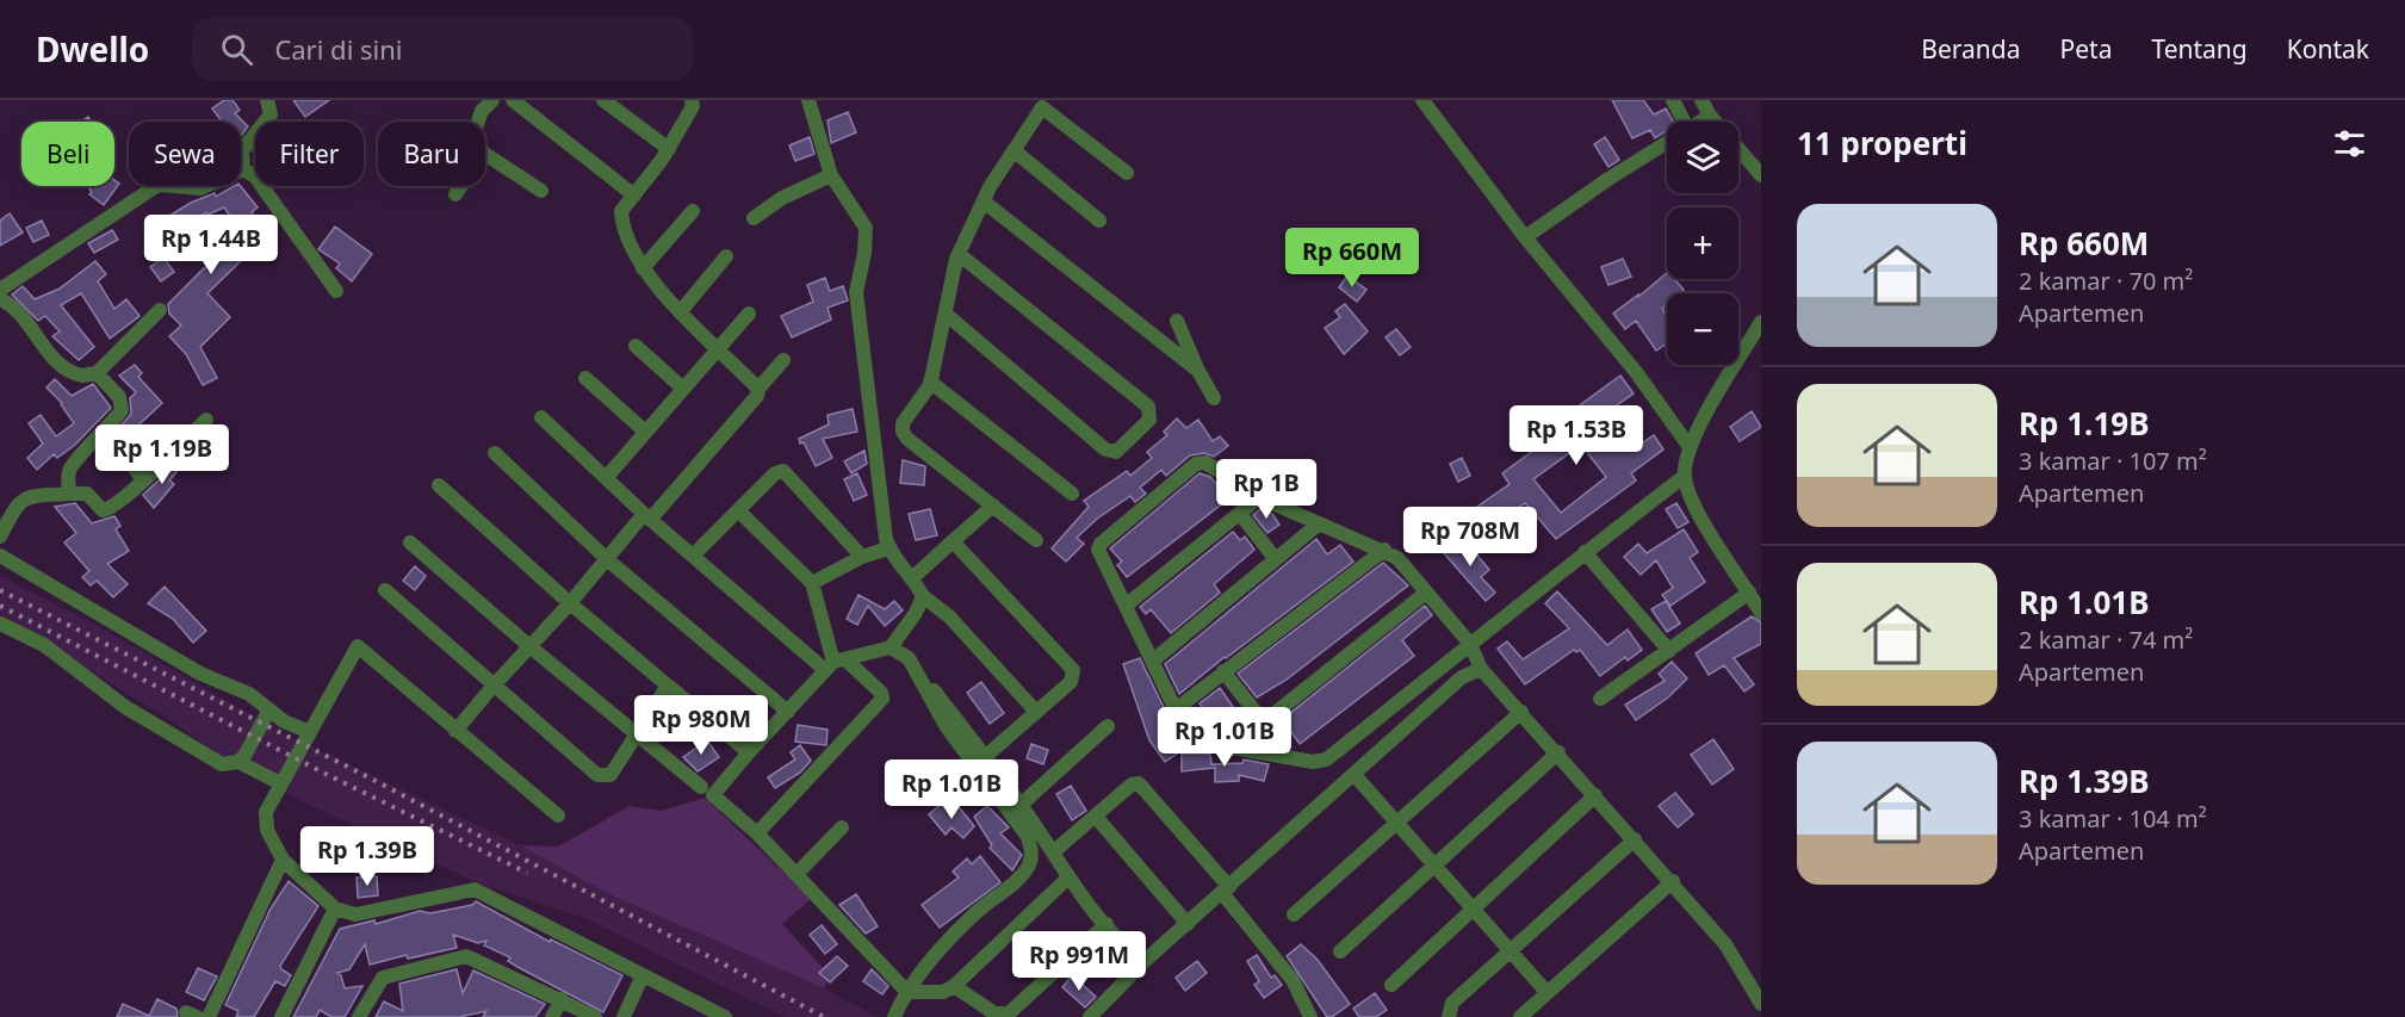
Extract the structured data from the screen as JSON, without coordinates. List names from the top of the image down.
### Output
{
  "page": {
    "header": "Dwello",
    "search": "Cari di sini",
    "nav": [
      "Beranda",
      "Peta",
      "Tentang",
      "Kontak"
    ],
    "heading": "11 properti",
    "map_buttons": ["+", "−"],
    "chip": [
      "Beli",
      "Sewa",
      "Filter",
      "Baru"
    ],
    "list": [
      {
        "name": "Rp 660M",
        "note": "2 kamar · 70 m² · Apartemen"
      },
      {
        "name": "Rp 1.19B",
        "note": "3 kamar · 107 m² · Apartemen"
      },
      {
        "name": "Rp 1.01B",
        "note": "2 kamar · 74 m² · Apartemen"
      },
      {
        "name": "Rp 1.39B",
        "note": "3 kamar · 104 m² · Apartemen"
      }
    ],
    "price": [
      "Rp 1.44B",
      "Rp 660M",
      "Rp 1.53B",
      "Rp 1.19B",
      "Rp 1B",
      "Rp 708M",
      "Rp 980M",
      "Rp 1.01B",
      "Rp 1.01B",
      "Rp 1.39B",
      "Rp 991M"
    ]
  }
}
